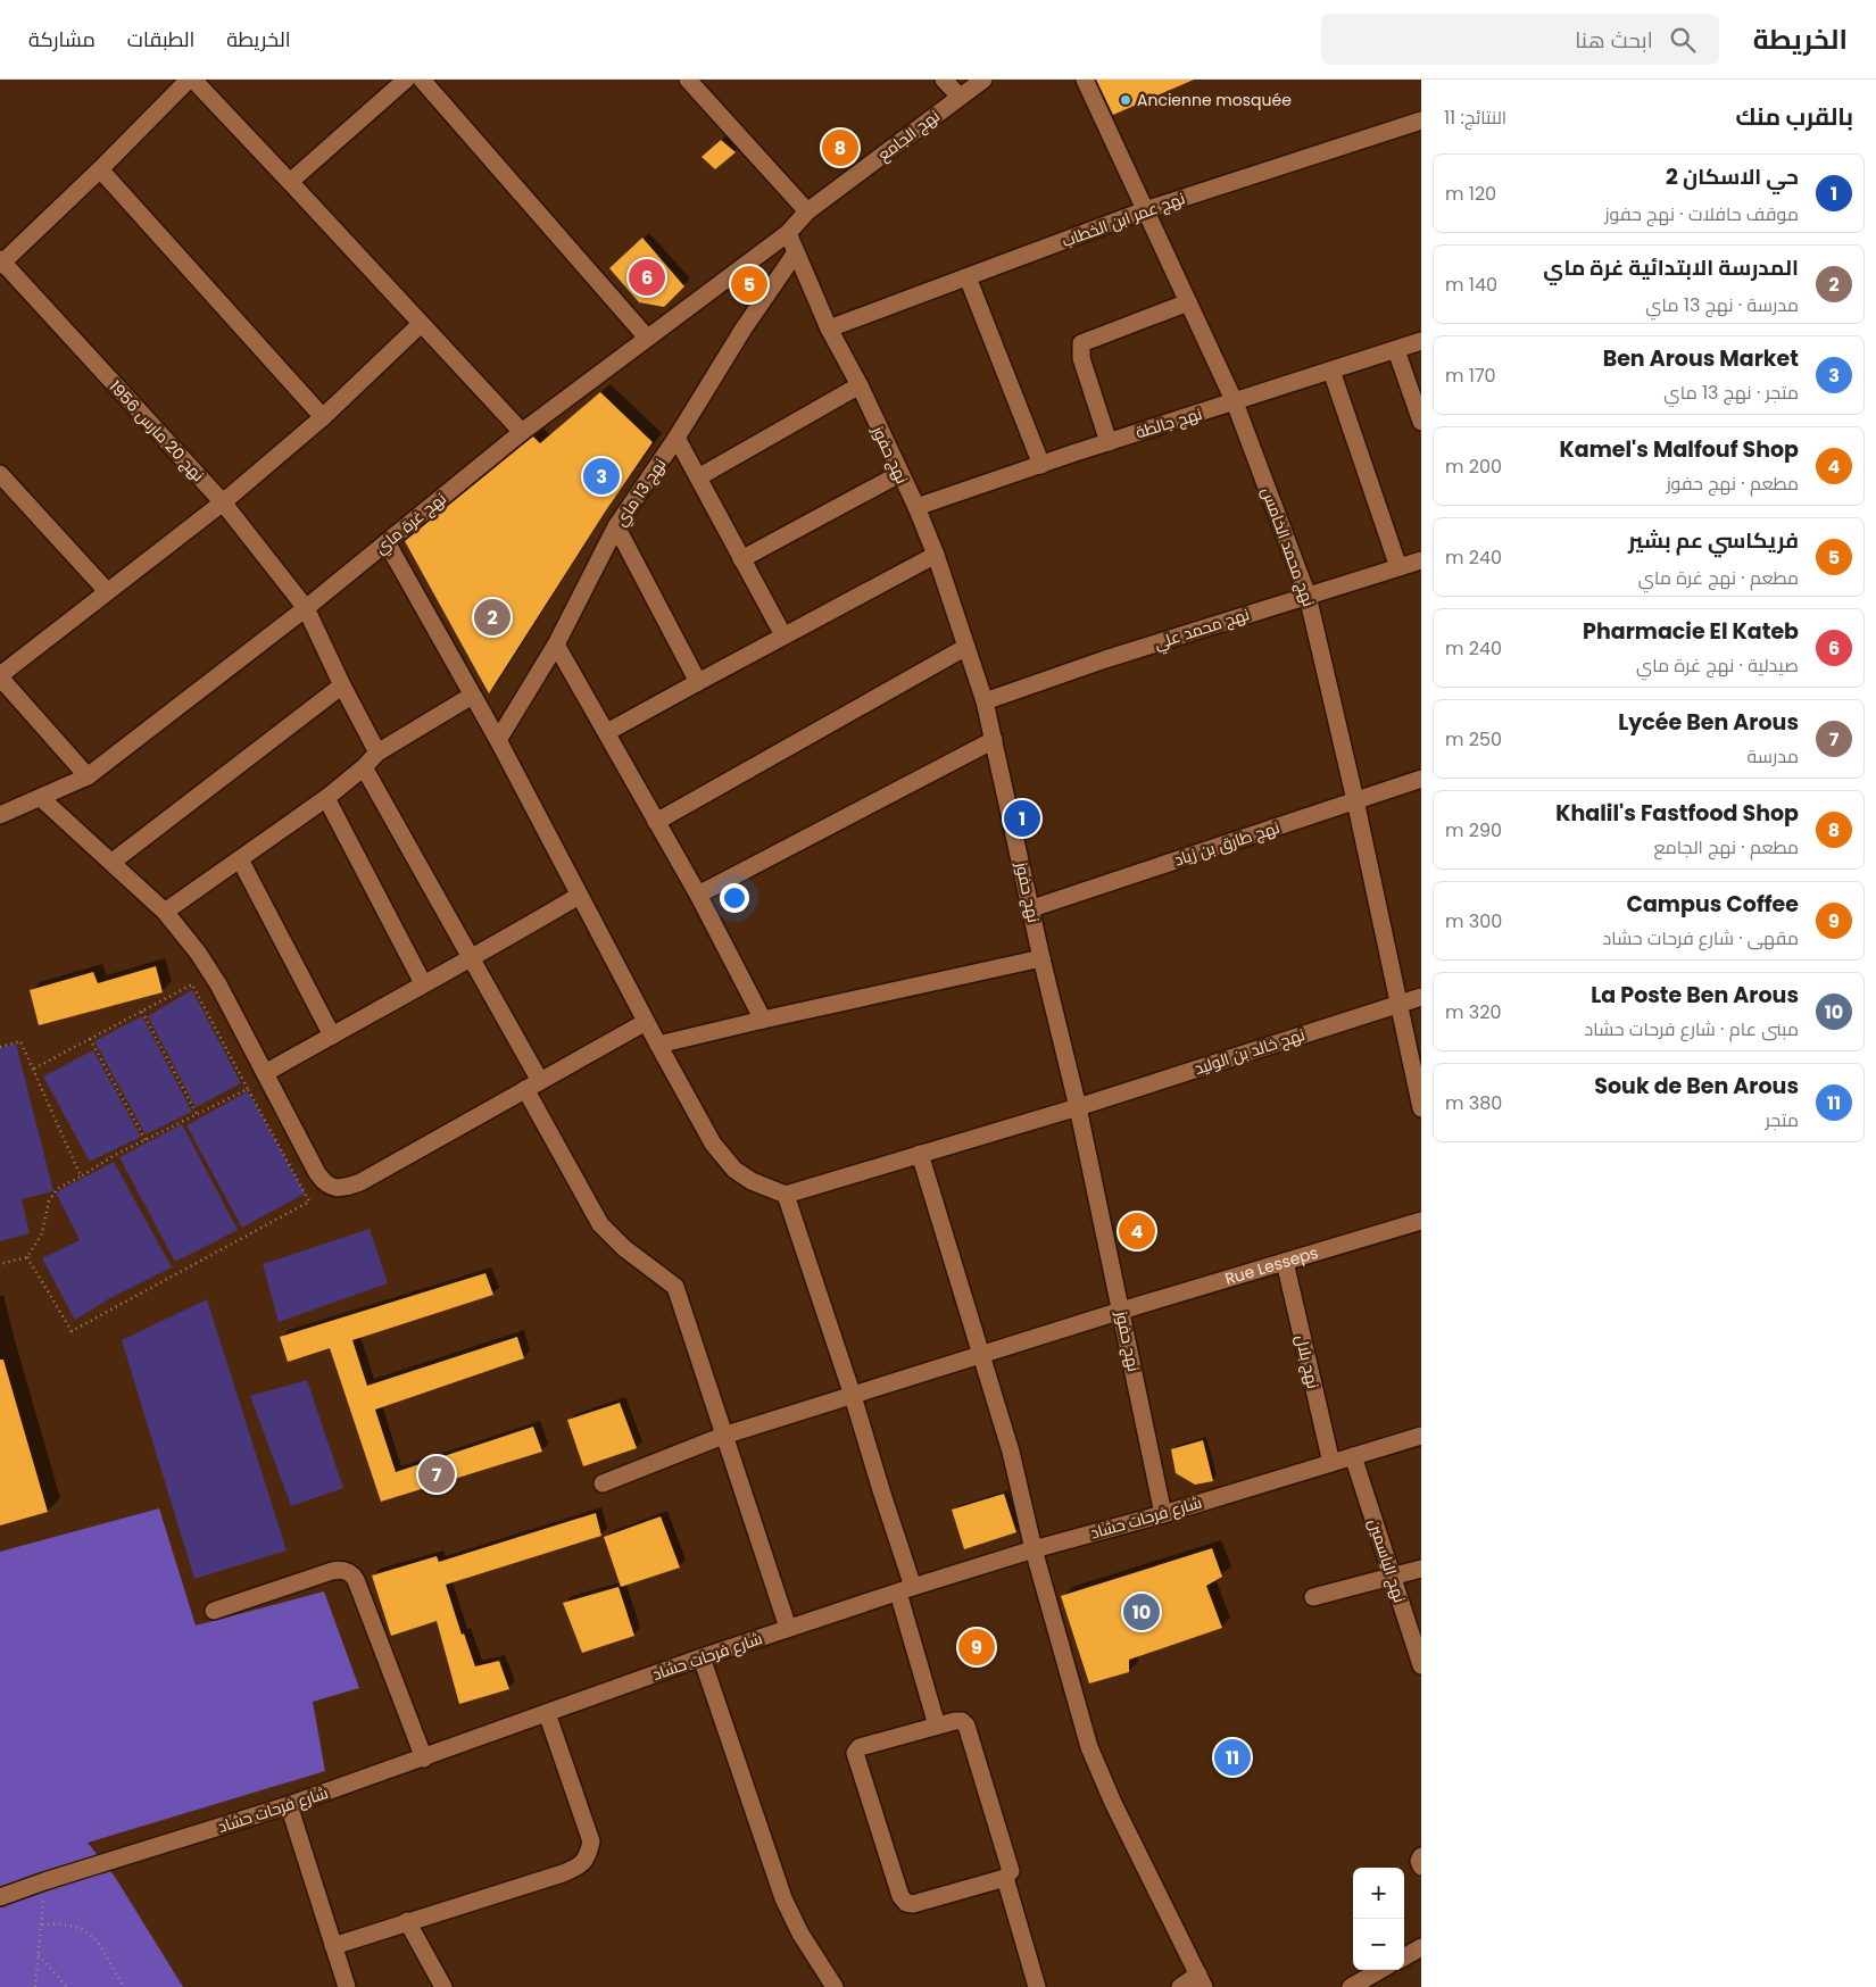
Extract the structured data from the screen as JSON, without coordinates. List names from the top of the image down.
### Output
{
  "streets": {
    "street": [
      "نهج الجامع",
      "نهج عمر ابن الخطاب",
      "نهج جالطة",
      "نهج 20 مارس 1956",
      "نهج حفوز",
      "نهج 13 ماي",
      "نهج غرة ماي",
      "نهج محمد الخامس",
      "نهج محمد علي",
      "نهج طارق بن زياد",
      "نهج خالد بن الوليد",
      "Rue Lesseps",
      "نهج بلال",
      "شارع فرحات حشاد",
      "نهج الياسمين"
    ]
  },
  "crossings": [
    ["نهج الجامع", "نهج غرة ماي"],
    ["نهج عمر ابن الخطاب", "نهج حفوز"],
    ["نهج عمر ابن الخطاب", "نهج محمد الخامس"],
    ["نهج جالطة", "نهج حفوز"],
    ["نهج جالطة", "نهج محمد الخامس"],
    ["نهج 20 مارس 1956", "نهج غرة ماي"],
    ["نهج حفوز", "نهج 13 ماي"],
    ["نهج حفوز", "نهج غرة ماي"],
    ["نهج حفوز", "نهج محمد علي"],
    ["نهج حفوز", "نهج طارق بن زياد"],
    ["نهج حفوز", "نهج خالد بن الوليد"],
    ["نهج حفوز", "Rue Lesseps"],
    ["نهج حفوز", "شارع فرحات حشاد"],
    ["نهج محمد الخامس", "نهج محمد علي"],
    ["نهج محمد الخامس", "نهج طارق بن زياد"],
    ["نهج محمد الخامس", "نهج خالد بن الوليد"],
    ["Rue Lesseps", "نهج بلال"],
    ["نهج بلال", "شارع فرحات حشاد"],
    ["شارع فرحات حشاد", "نهج الياسمين"]
  ],
  "places": ["Ancienne mosquée"],
  "page": {
    "header": "الخريطة",
    "search": "ابحث هنا",
    "nav": ["الخريطة", "الطبقات", "مشاركة"],
    "heading": ["بالقرب منك", "النتائج: 11"],
    "pins": [
      "8",
      "6",
      "5",
      "3",
      "2",
      "1",
      "4",
      "7",
      "10",
      "9",
      "11"
    ],
    "list": [
      {
        "mark": "1",
        "name": "حي الاسكان 2",
        "note": "موقف حافلات · نهج حفوز",
        "value": "120 m"
      },
      {
        "mark": "2",
        "name": "المدرسة الابتدائية غرة ماي",
        "note": "مدرسة · نهج 13 ماي",
        "value": "140 m"
      },
      {
        "mark": "3",
        "name": "Ben Arous Market",
        "note": "متجر · نهج 13 ماي",
        "value": "170 m"
      },
      {
        "mark": "4",
        "name": "Kamel's Malfouf Shop",
        "note": "مطعم · نهج حفوز",
        "value": "200 m"
      },
      {
        "mark": "5",
        "name": "فريكاسي عم بشير",
        "note": "مطعم · نهج غرة ماي",
        "value": "240 m"
      },
      {
        "mark": "6",
        "name": "Pharmacie El Kateb",
        "note": "صيدلية · نهج غرة ماي",
        "value": "240 m"
      },
      {
        "mark": "7",
        "name": "Lycée Ben Arous",
        "note": "مدرسة",
        "value": "250 m"
      },
      {
        "mark": "8",
        "name": "Khalil's Fastfood Shop",
        "note": "مطعم · نهج الجامع",
        "value": "290 m"
      },
      {
        "mark": "9",
        "name": "Campus Coffee",
        "note": "مقهى · شارع فرحات حشاد",
        "value": "300 m"
      },
      {
        "mark": "10",
        "name": "La Poste Ben Arous",
        "note": "مبنى عام · شارع فرحات حشاد",
        "value": "320 m"
      },
      {
        "mark": "11",
        "name": "Souk de Ben Arous",
        "note": "متجر",
        "value": "380 m"
      }
    ],
    "map_buttons": ["+", "−"]
  }
}
